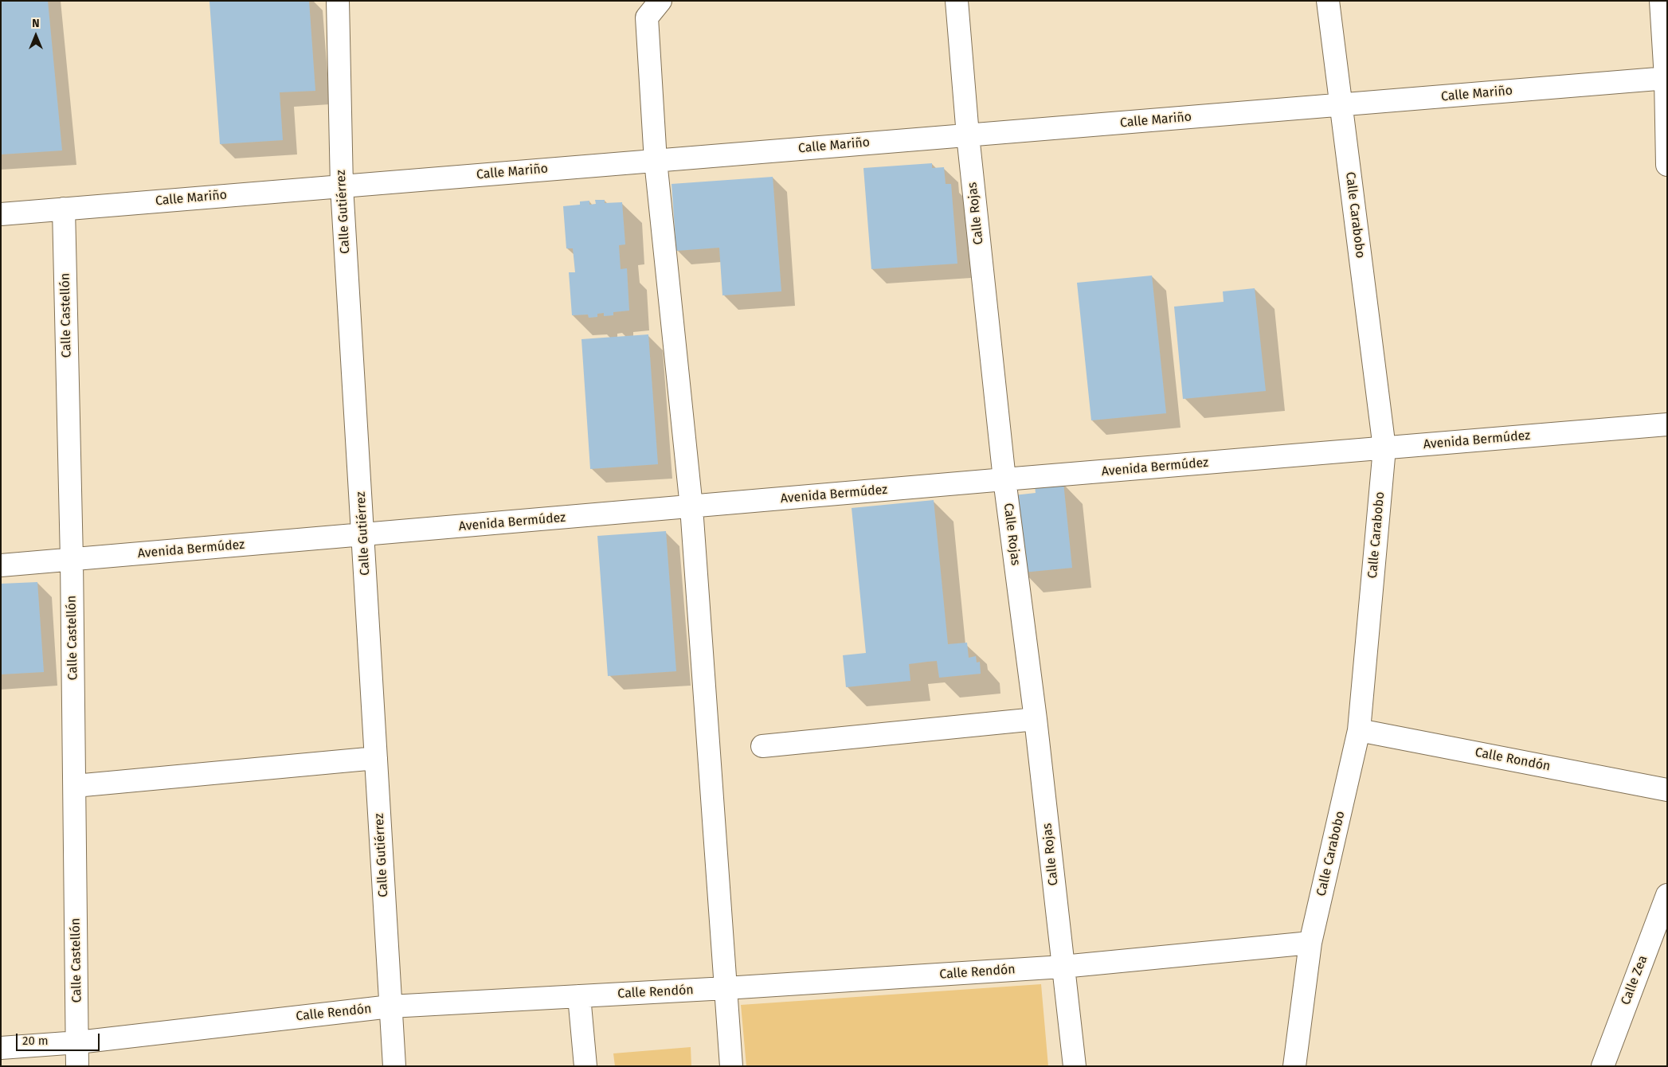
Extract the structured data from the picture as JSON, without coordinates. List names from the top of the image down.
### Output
{
  "streets": {
    "street": [
      "Calle Mariño",
      "Calle Gutiérrez",
      "Calle Rojas",
      "Calle Carabobo",
      "Calle Castellón",
      "Avenida Bermúdez",
      "Calle Rondón",
      "Calle Rendón",
      "Calle Zea"
    ]
  },
  "crossings": [
    ["Calle Mariño", "Calle Gutiérrez"],
    ["Calle Mariño", "Calle Rojas"],
    ["Calle Mariño", "Calle Carabobo"],
    ["Calle Mariño", "Calle Castellón"],
    ["Calle Gutiérrez", "Avenida Bermúdez"],
    ["Calle Gutiérrez", "Calle Rendón"],
    ["Calle Rojas", "Avenida Bermúdez"],
    ["Calle Rojas", "Calle Rendón"],
    ["Calle Carabobo", "Avenida Bermúdez"],
    ["Calle Carabobo", "Calle Rondón"],
    ["Calle Carabobo", "Calle Rendón"],
    ["Calle Castellón", "Avenida Bermúdez"],
    ["Calle Castellón", "Calle Rendón"]
  ],
  "scale_bar": "20 m",
  "north": "top"
}
